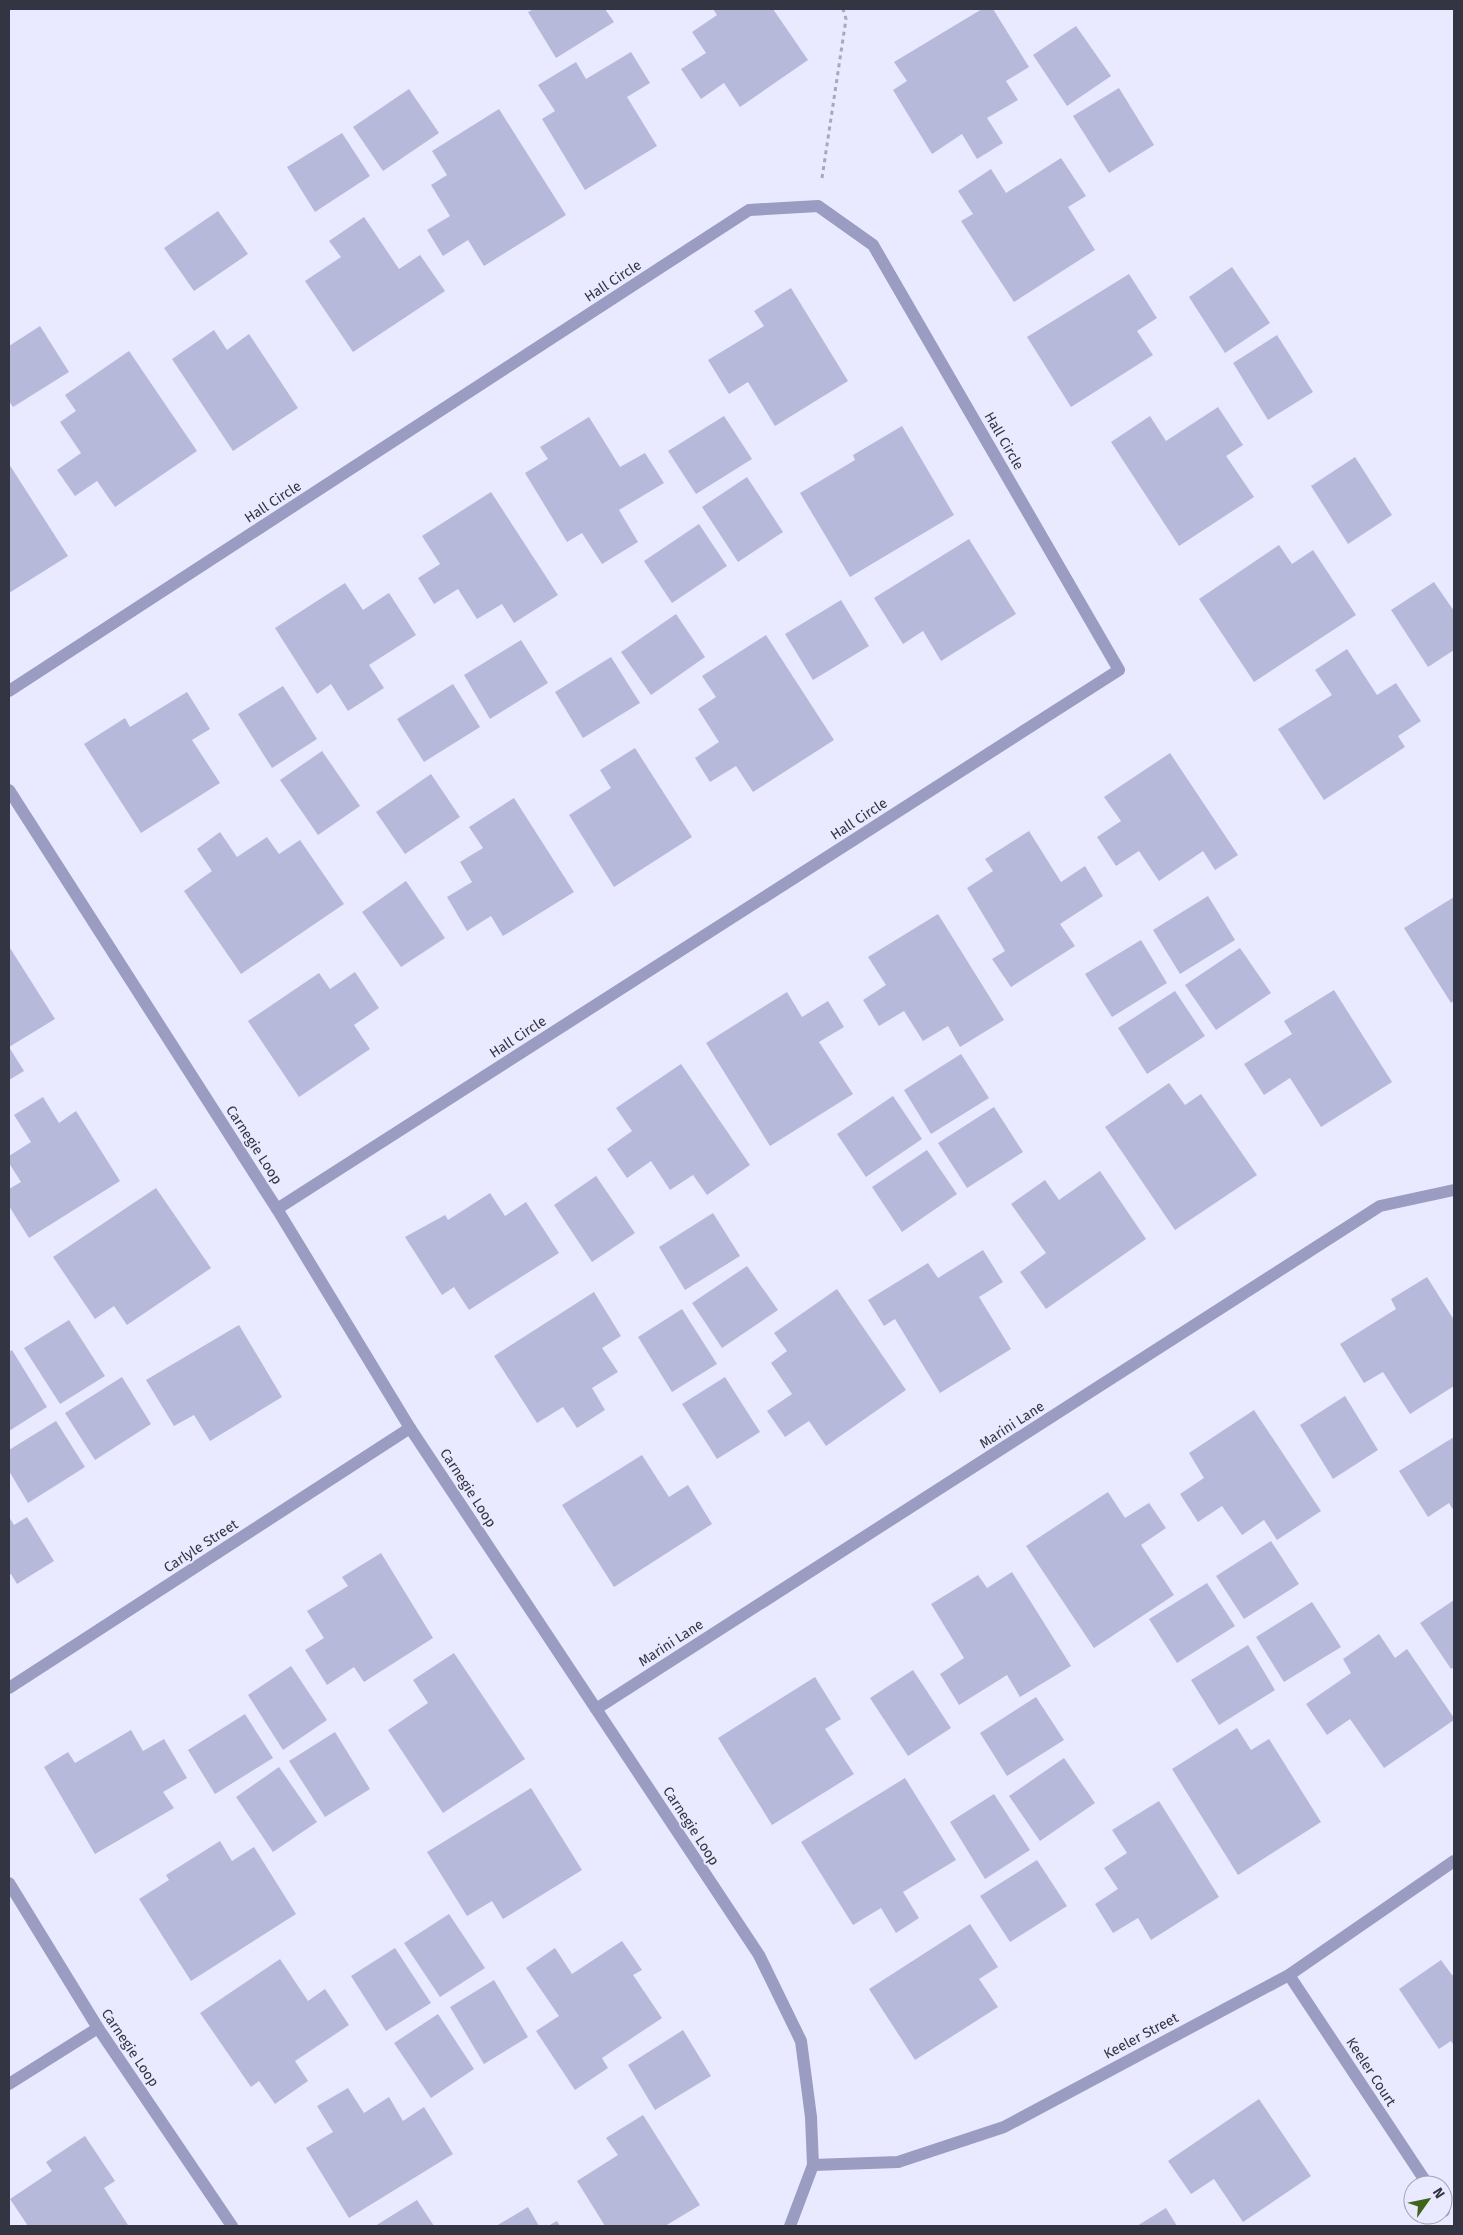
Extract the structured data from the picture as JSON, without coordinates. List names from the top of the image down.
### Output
{
  "streets": {
    "street": [
      "Hall Circle",
      "Carnegie Loop",
      "Marini Lane",
      "Carlyle Street",
      "Keeler Street",
      "Keeler Court"
    ]
  },
  "crossings": [
    ["Hall Circle", "Carnegie Loop"],
    ["Carnegie Loop", "Marini Lane"],
    ["Carnegie Loop", "Carlyle Street"],
    ["Carnegie Loop", "Keeler Street"],
    ["Keeler Street", "Keeler Court"]
  ],
  "north": "top right"
}
